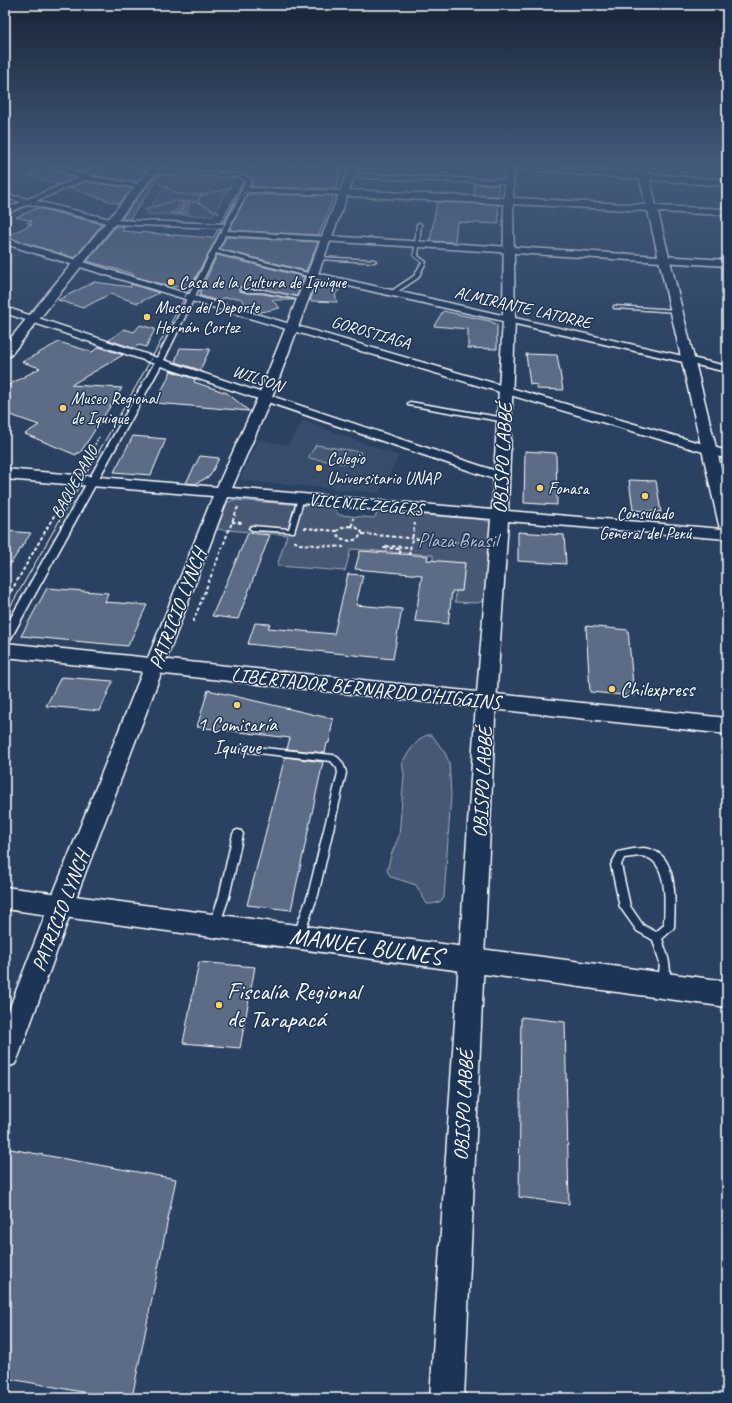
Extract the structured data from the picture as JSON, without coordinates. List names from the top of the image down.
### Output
{
  "streets": {
    "main road": ["LIBERTADOR BERNARDO O'HIGGINS", "MANUEL BULNES"],
    "street": [
      "ALMIRANTE LATORRE",
      "GOROSTIAGA",
      "WILSON",
      "OBISPO LABBÉ",
      "BAQUEDANO",
      "VICENTE ZEGERS",
      "PATRICIO LYNCH"
    ]
  },
  "crossings": [
    ["ALMIRANTE LATORRE", "OBISPO LABBÉ"],
    ["ALMIRANTE LATORRE", "PATRICIO LYNCH"],
    ["GOROSTIAGA", "OBISPO LABBÉ"],
    ["GOROSTIAGA", "BAQUEDANO"],
    ["GOROSTIAGA", "PATRICIO LYNCH"],
    ["WILSON", "OBISPO LABBÉ"],
    ["WILSON", "BAQUEDANO"],
    ["WILSON", "PATRICIO LYNCH"],
    ["OBISPO LABBÉ", "VICENTE ZEGERS"],
    ["OBISPO LABBÉ", "LIBERTADOR BERNARDO O'HIGGINS"],
    ["OBISPO LABBÉ", "MANUEL BULNES"],
    ["BAQUEDANO", "VICENTE ZEGERS"],
    ["VICENTE ZEGERS", "PATRICIO LYNCH"],
    ["PATRICIO LYNCH", "LIBERTADOR BERNARDO O'HIGGINS"],
    ["PATRICIO LYNCH", "MANUEL BULNES"]
  ],
  "parks": ["Plaza Brasil"],
  "places": [
    "Casa de la Cultura de Iquique",
    "Museo del Deporte Hernán Cortez",
    "Museo Regional de Iquique",
    "Colegio Universitario UNAP",
    "Fonasa",
    "Consulado General del Perú",
    "Chilexpress",
    "1 Comisaría Iquique",
    "Fiscalía Regional de Tarapacá"
  ]
}
